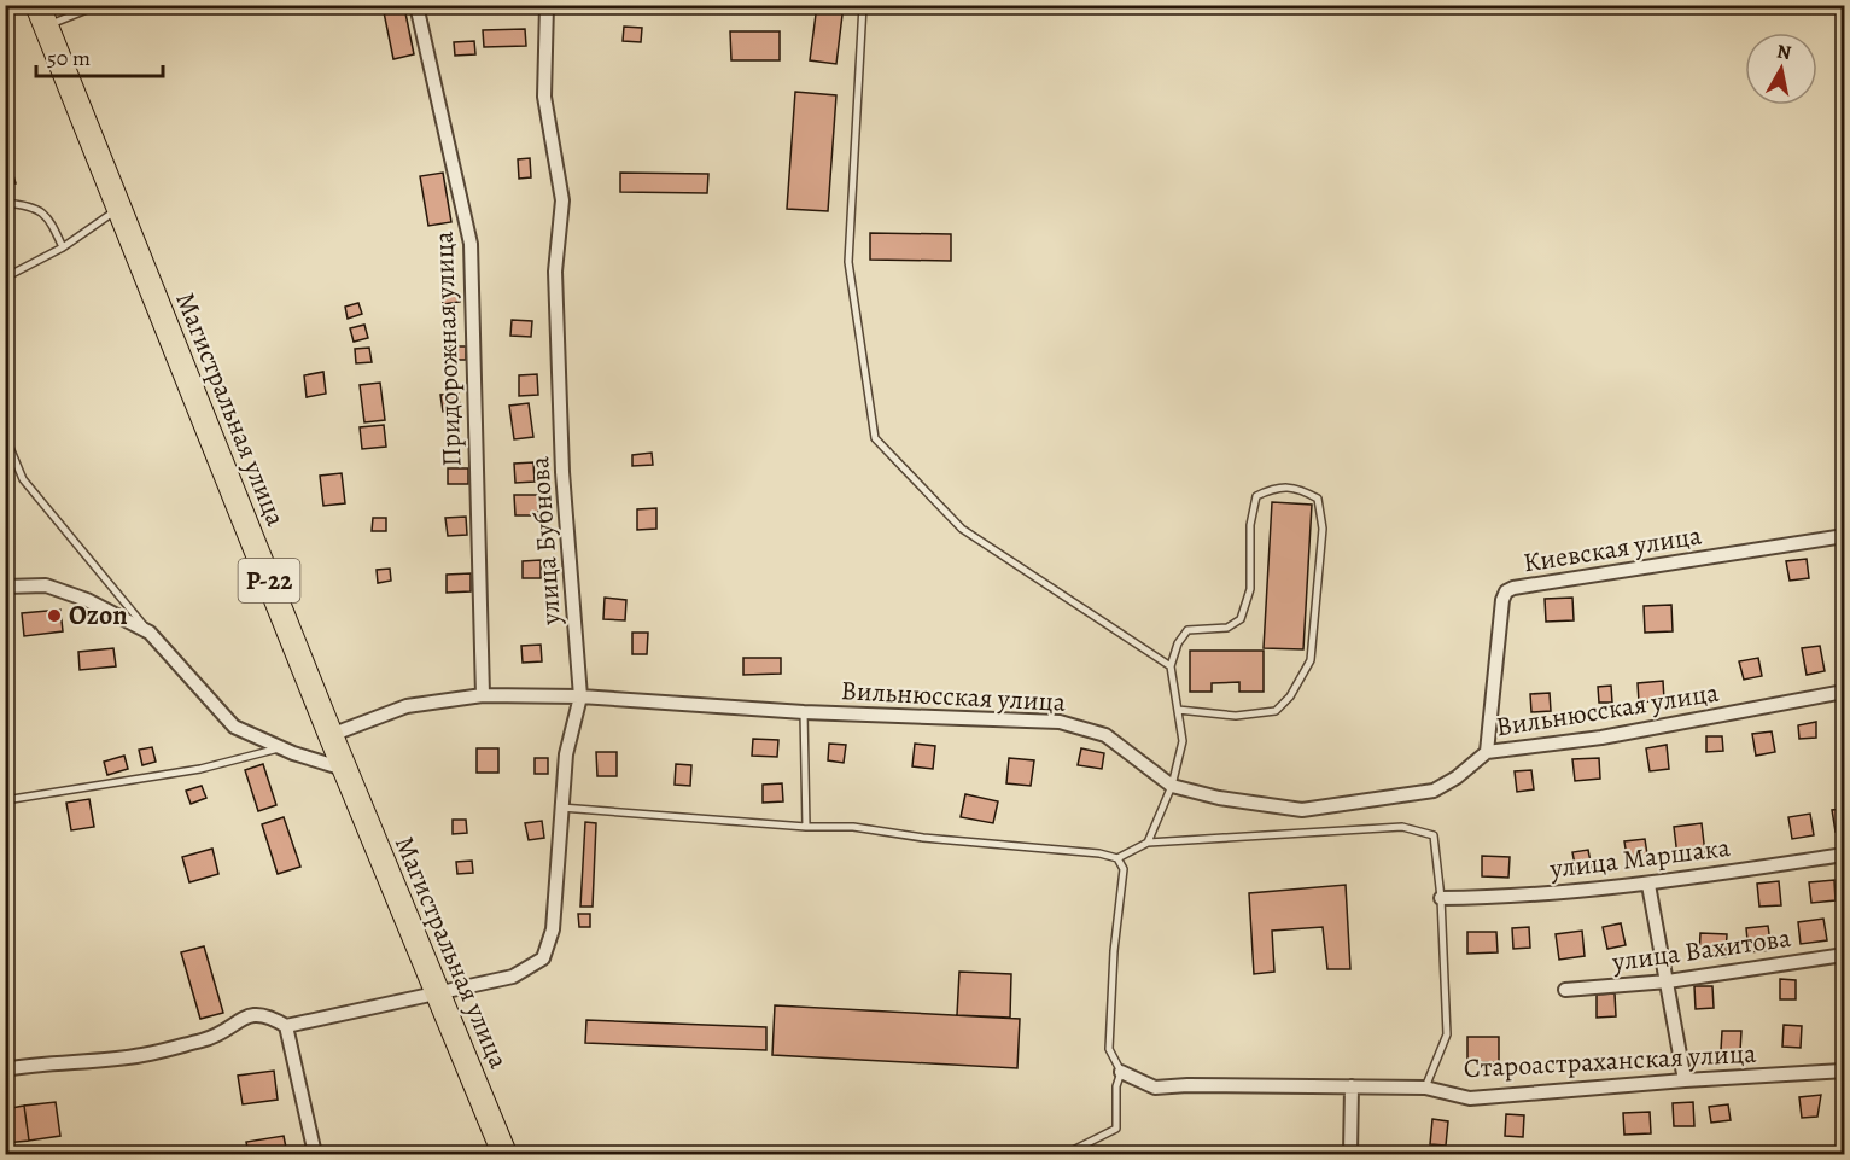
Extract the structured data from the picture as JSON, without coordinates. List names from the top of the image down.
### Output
{
  "streets": {
    "highway": ["Магистральная улица", "Р-22"],
    "street": [
      "Придорожная улица",
      "улица Бубнова",
      "Киевская улица",
      "Вильнюсская улица",
      "улица Маршака",
      "улица Вахитова",
      "Староастраханская улица"
    ]
  },
  "crossings": [
    ["Придорожная улица", "Вильнюсская улица"],
    ["Магистральная улица", "улица Бубнова"],
    ["Магистральная улица", "Вильнюсская улица"],
    ["улица Бубнова", "Вильнюсская улица"],
    ["Киевская улица", "Вильнюсская улица"]
  ],
  "places": ["Ozon"],
  "scale_bar": "50 m",
  "north": "top"
}
